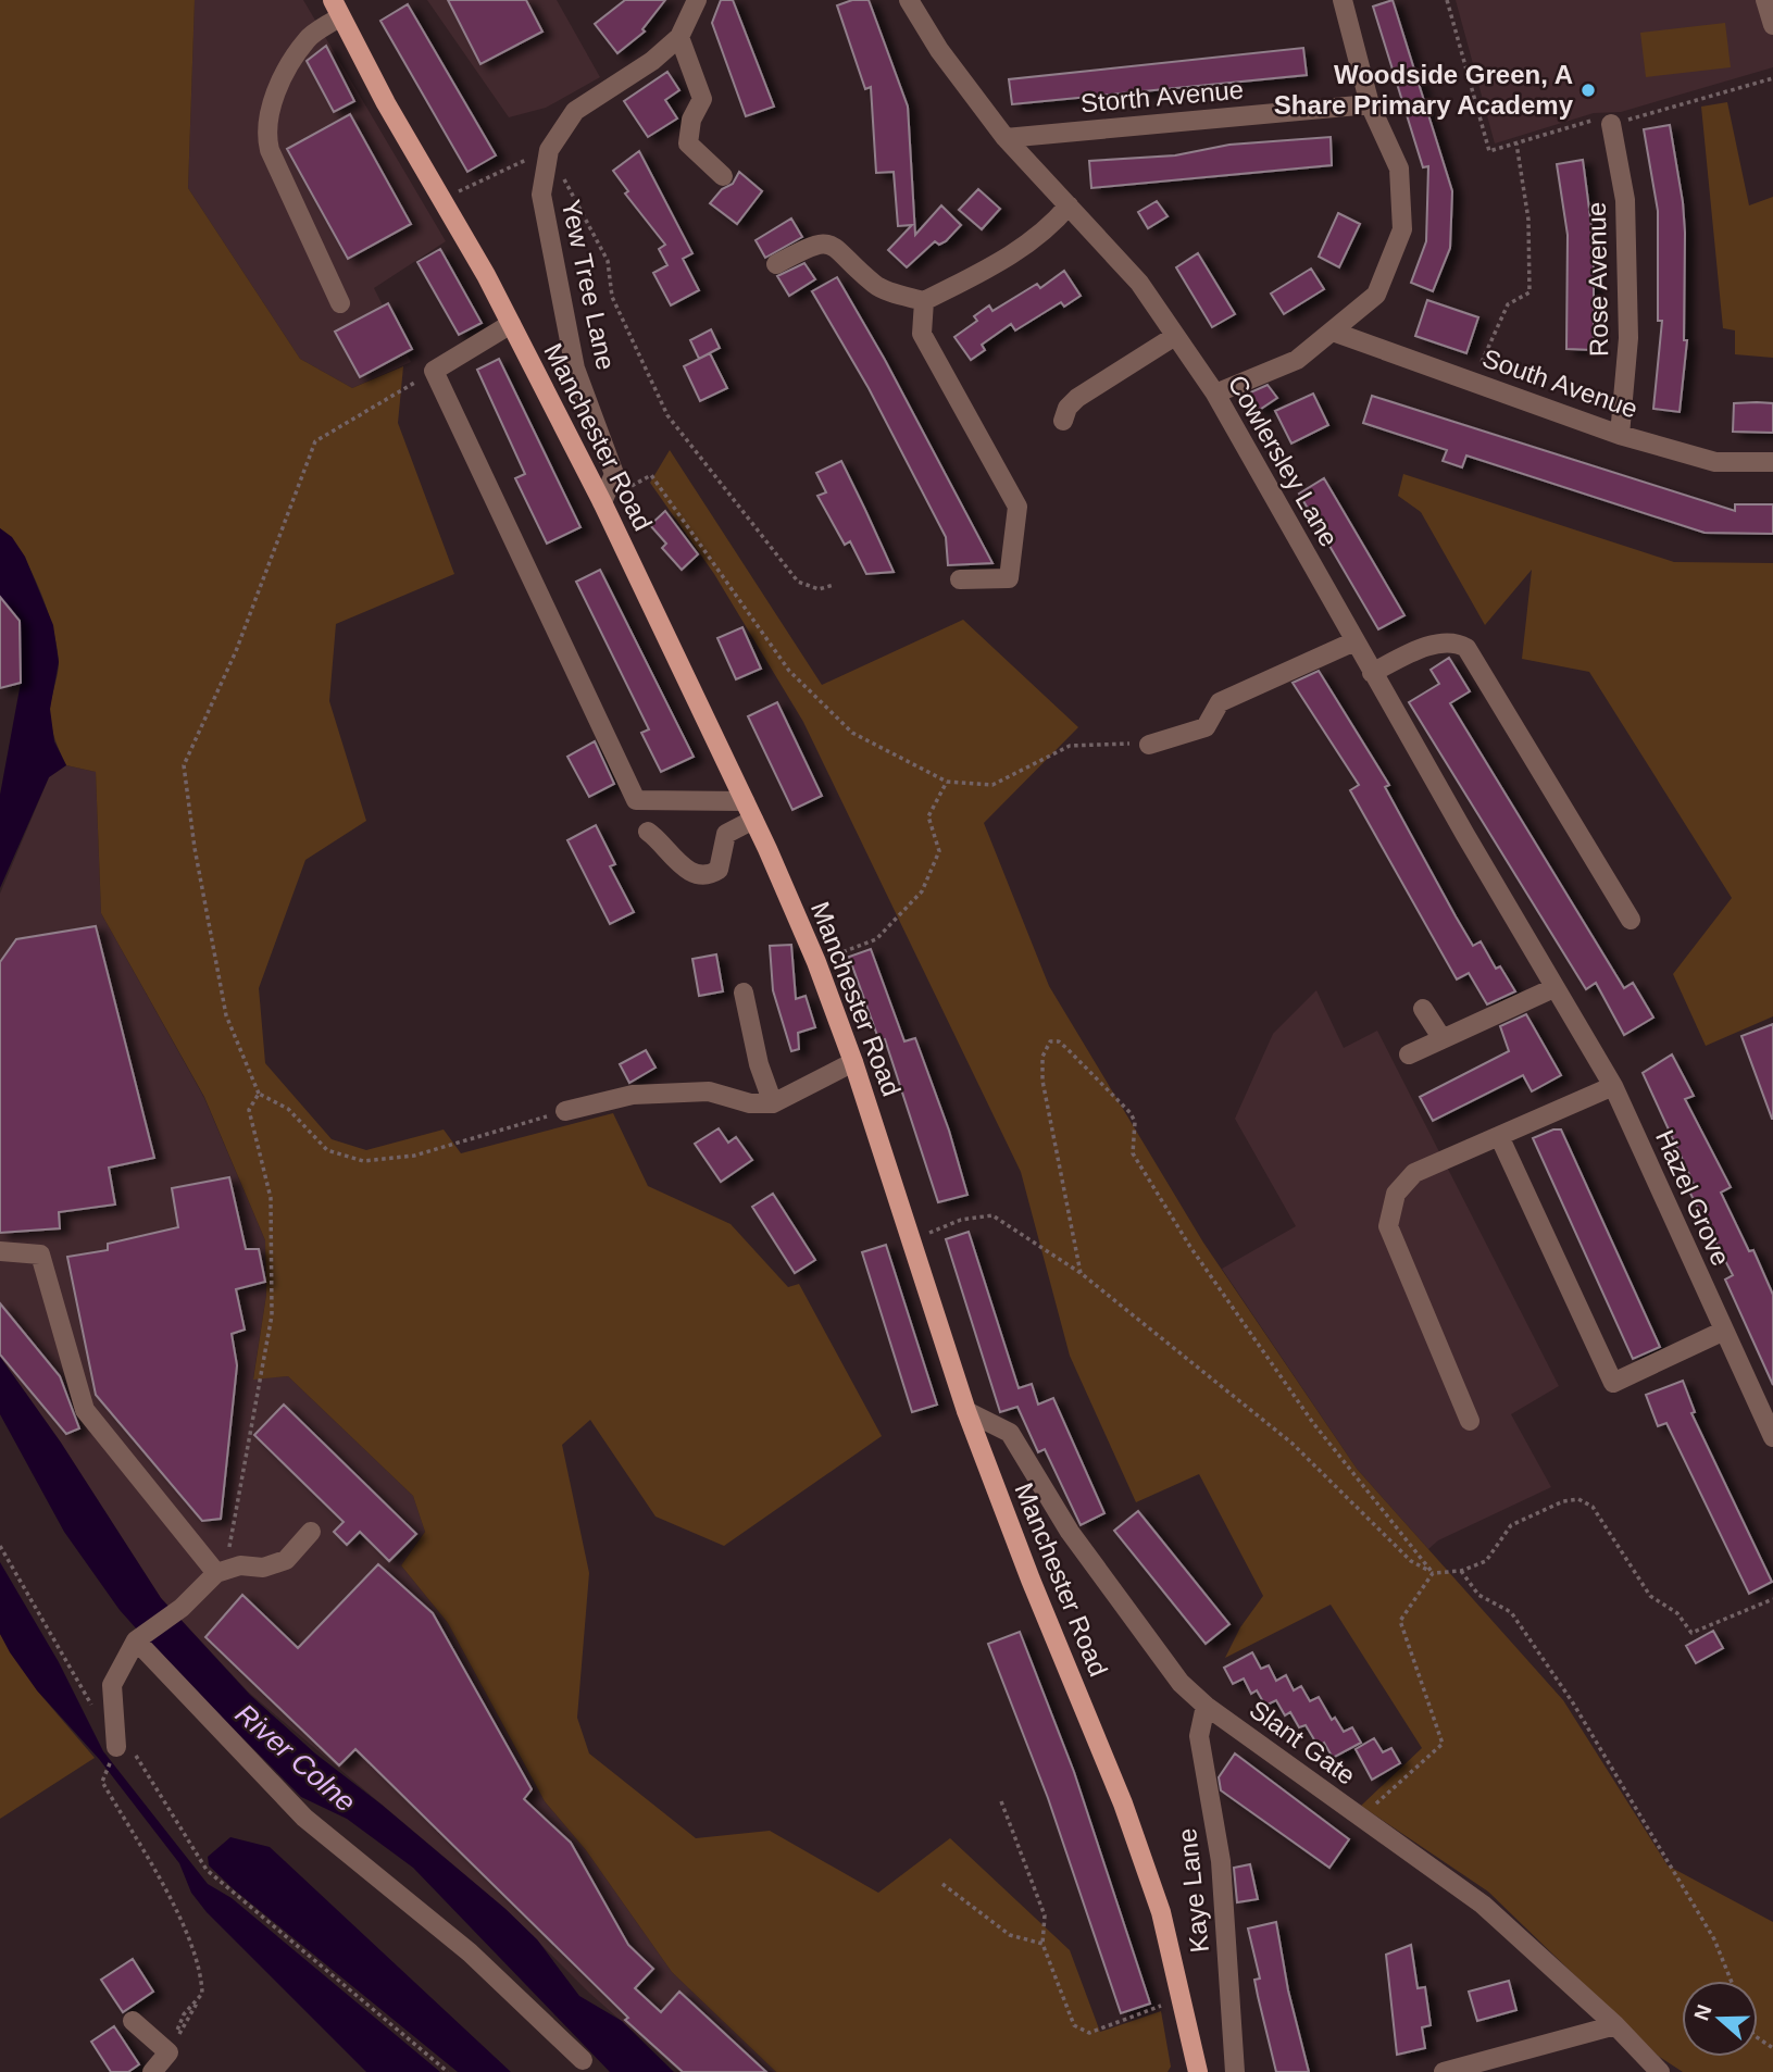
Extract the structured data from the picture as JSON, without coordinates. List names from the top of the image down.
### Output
{
  "streets": {
    "main road": ["Manchester Road"],
    "street": [
      "Storth Avenue",
      "Rose Avenue",
      "Yew Tree Lane",
      "South Avenue",
      "Cowlersley Lane",
      "Hazel Grove",
      "Slant Gate",
      "Kaye Lane"
    ]
  },
  "crossings": [
    ["Storth Avenue", "Cowlersley Lane"],
    ["Rose Avenue", "South Avenue"],
    ["Yew Tree Lane", "Manchester Road"],
    ["Manchester Road", "Slant Gate"],
    ["Cowlersley Lane", "Hazel Grove"],
    ["Slant Gate", "Kaye Lane"]
  ],
  "water": ["River Colne"],
  "places": ["Woodside Green, A Share Primary Academy"],
  "north": "left"
}
